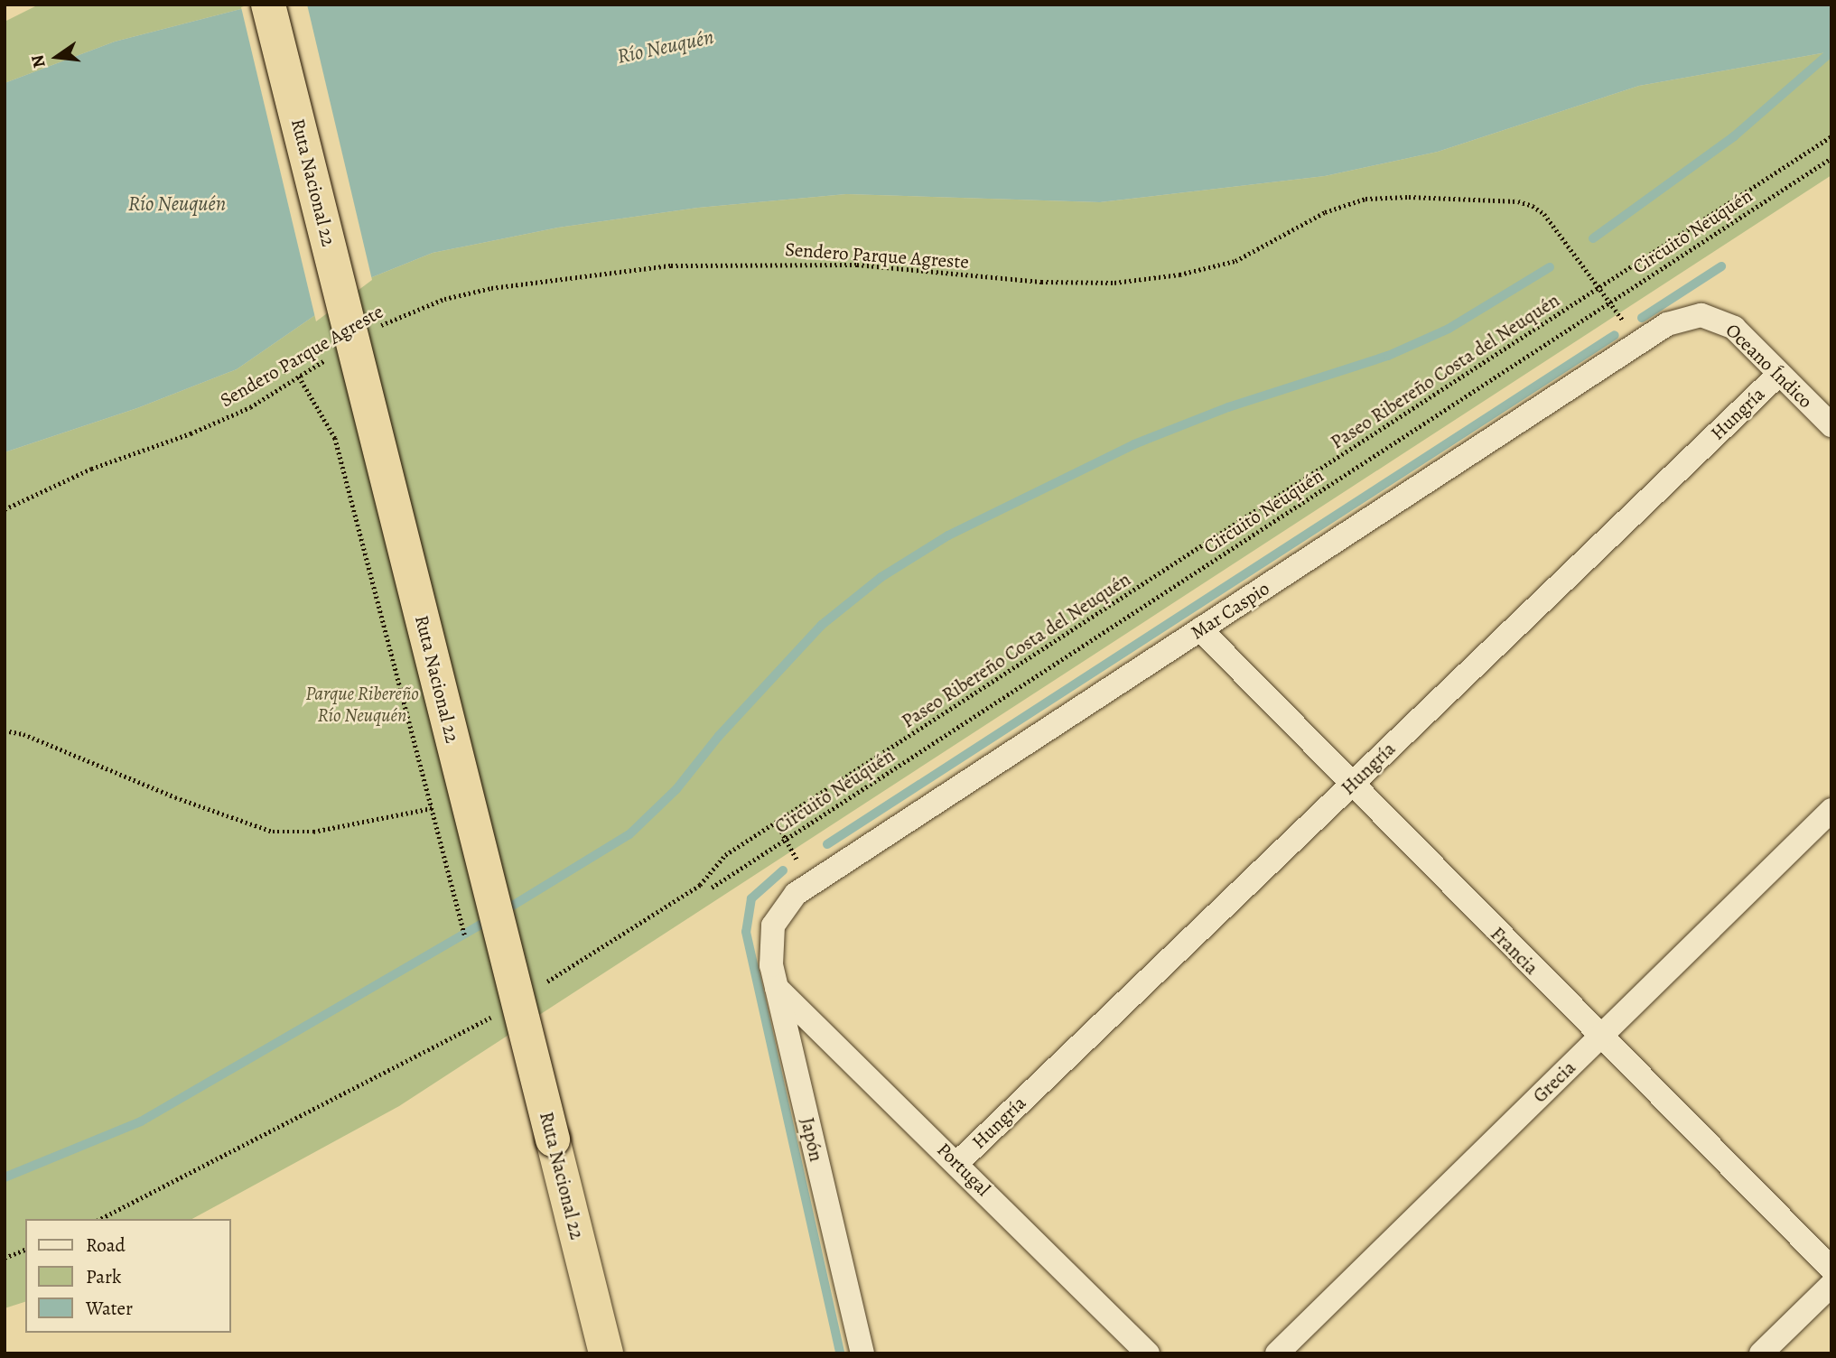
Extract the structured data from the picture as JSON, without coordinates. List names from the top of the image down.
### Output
{
  "streets": {
    "highway": ["Ruta Nacional 22"],
    "street": [
      "Oceano Índico",
      "Hungría",
      "Mar Caspio",
      "Francia",
      "Grecia",
      "Japón",
      "Portugal"
    ],
    "path": ["Circuito Neuquén", "Sendero Parque Agreste", "Paseo Ribereño Costa del Neuquén"]
  },
  "crossings": [
    ["Circuito Neuquén", "Sendero Parque Agreste"],
    ["Sendero Parque Agreste", "Paseo Ribereño Costa del Neuquén"],
    ["Sendero Parque Agreste", "Mar Caspio"],
    ["Oceano Índico", "Hungría"],
    ["Oceano Índico", "Mar Caspio"],
    ["Hungría", "Francia"],
    ["Hungría", "Portugal"],
    ["Mar Caspio", "Francia"],
    ["Mar Caspio", "Japón"],
    ["Francia", "Grecia"],
    ["Japón", "Portugal"]
  ],
  "water": ["Río Neuquén"],
  "parks": ["Parque Ribereño Río Neuquén"],
  "legend": ["Road", "Park", "Water"],
  "north": "left"
}
